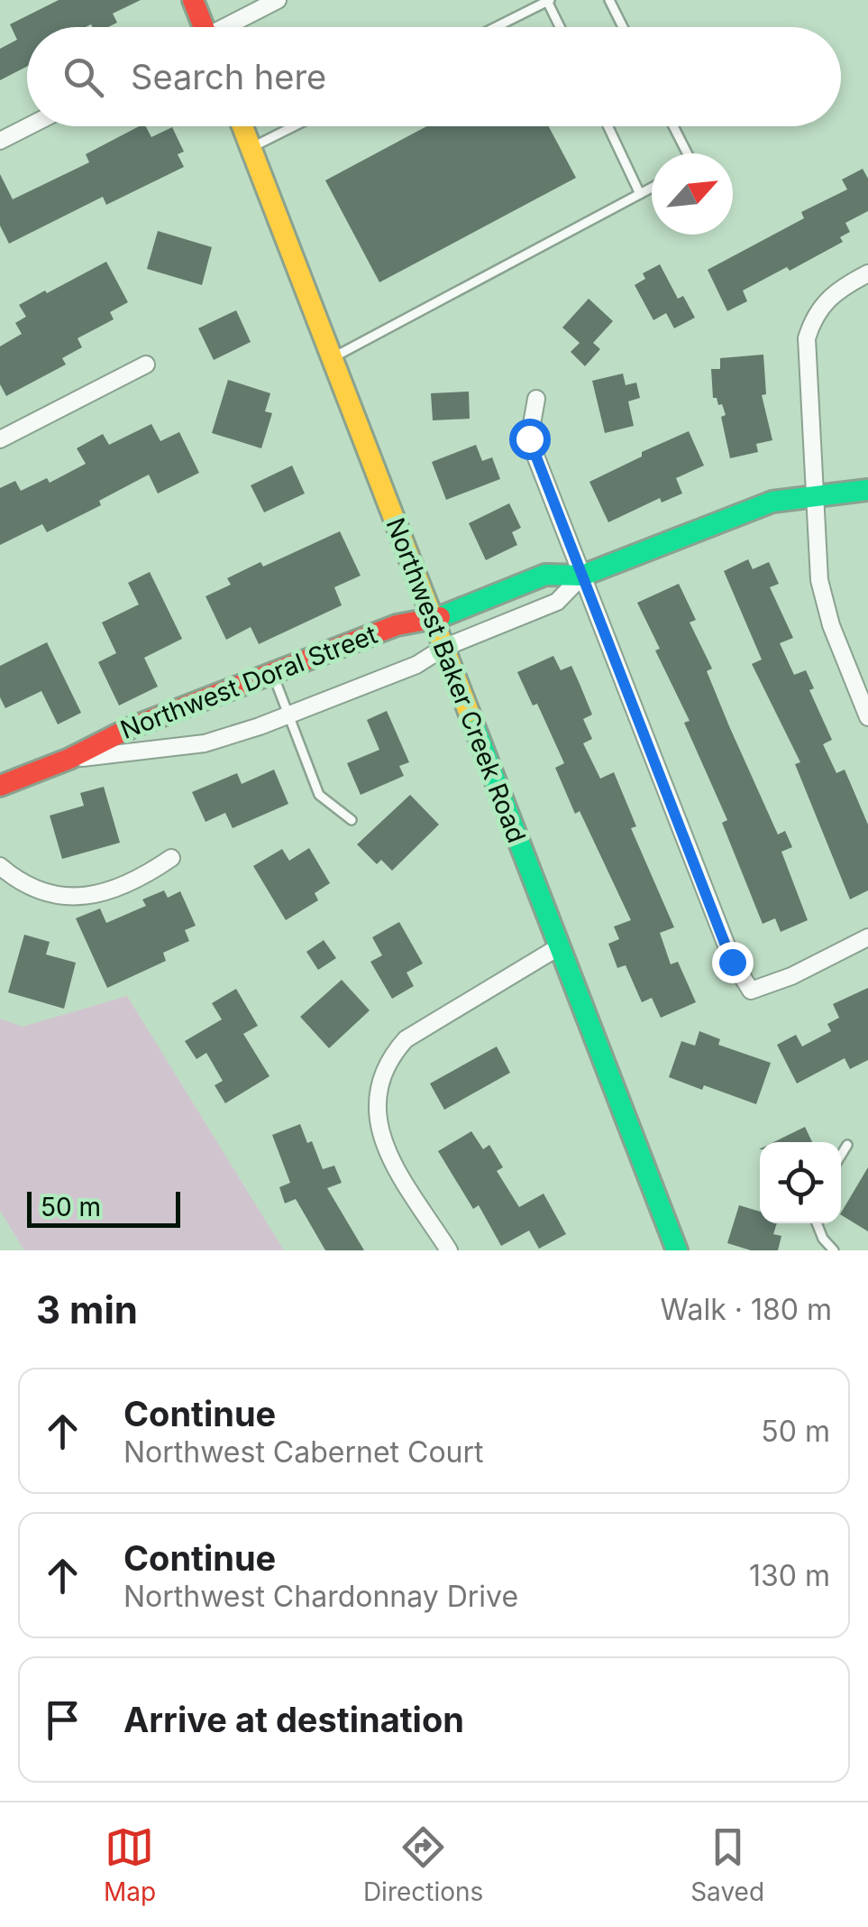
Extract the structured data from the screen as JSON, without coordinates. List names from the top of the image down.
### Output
{
  "streets": {
    "main road": ["Northwest Baker Creek Road", "Northwest Doral Street"]
  },
  "crossings": [
    ["Northwest Baker Creek Road", "Northwest Doral Street"]
  ],
  "scale_bar": "50 m",
  "north": "top right",
  "page": {
    "search": "Search here",
    "scale": "50 m",
    "heading": ["3 min", "Walk · 180 m"],
    "list": [
      ["Continue", "Northwest Cabernet Court", "50 m"],
      ["Continue", "Northwest Chardonnay Drive", "130 m"],
      "Arrive at destination"
    ],
    "nav": ["Map", "Directions", "Saved"]
  }
}
